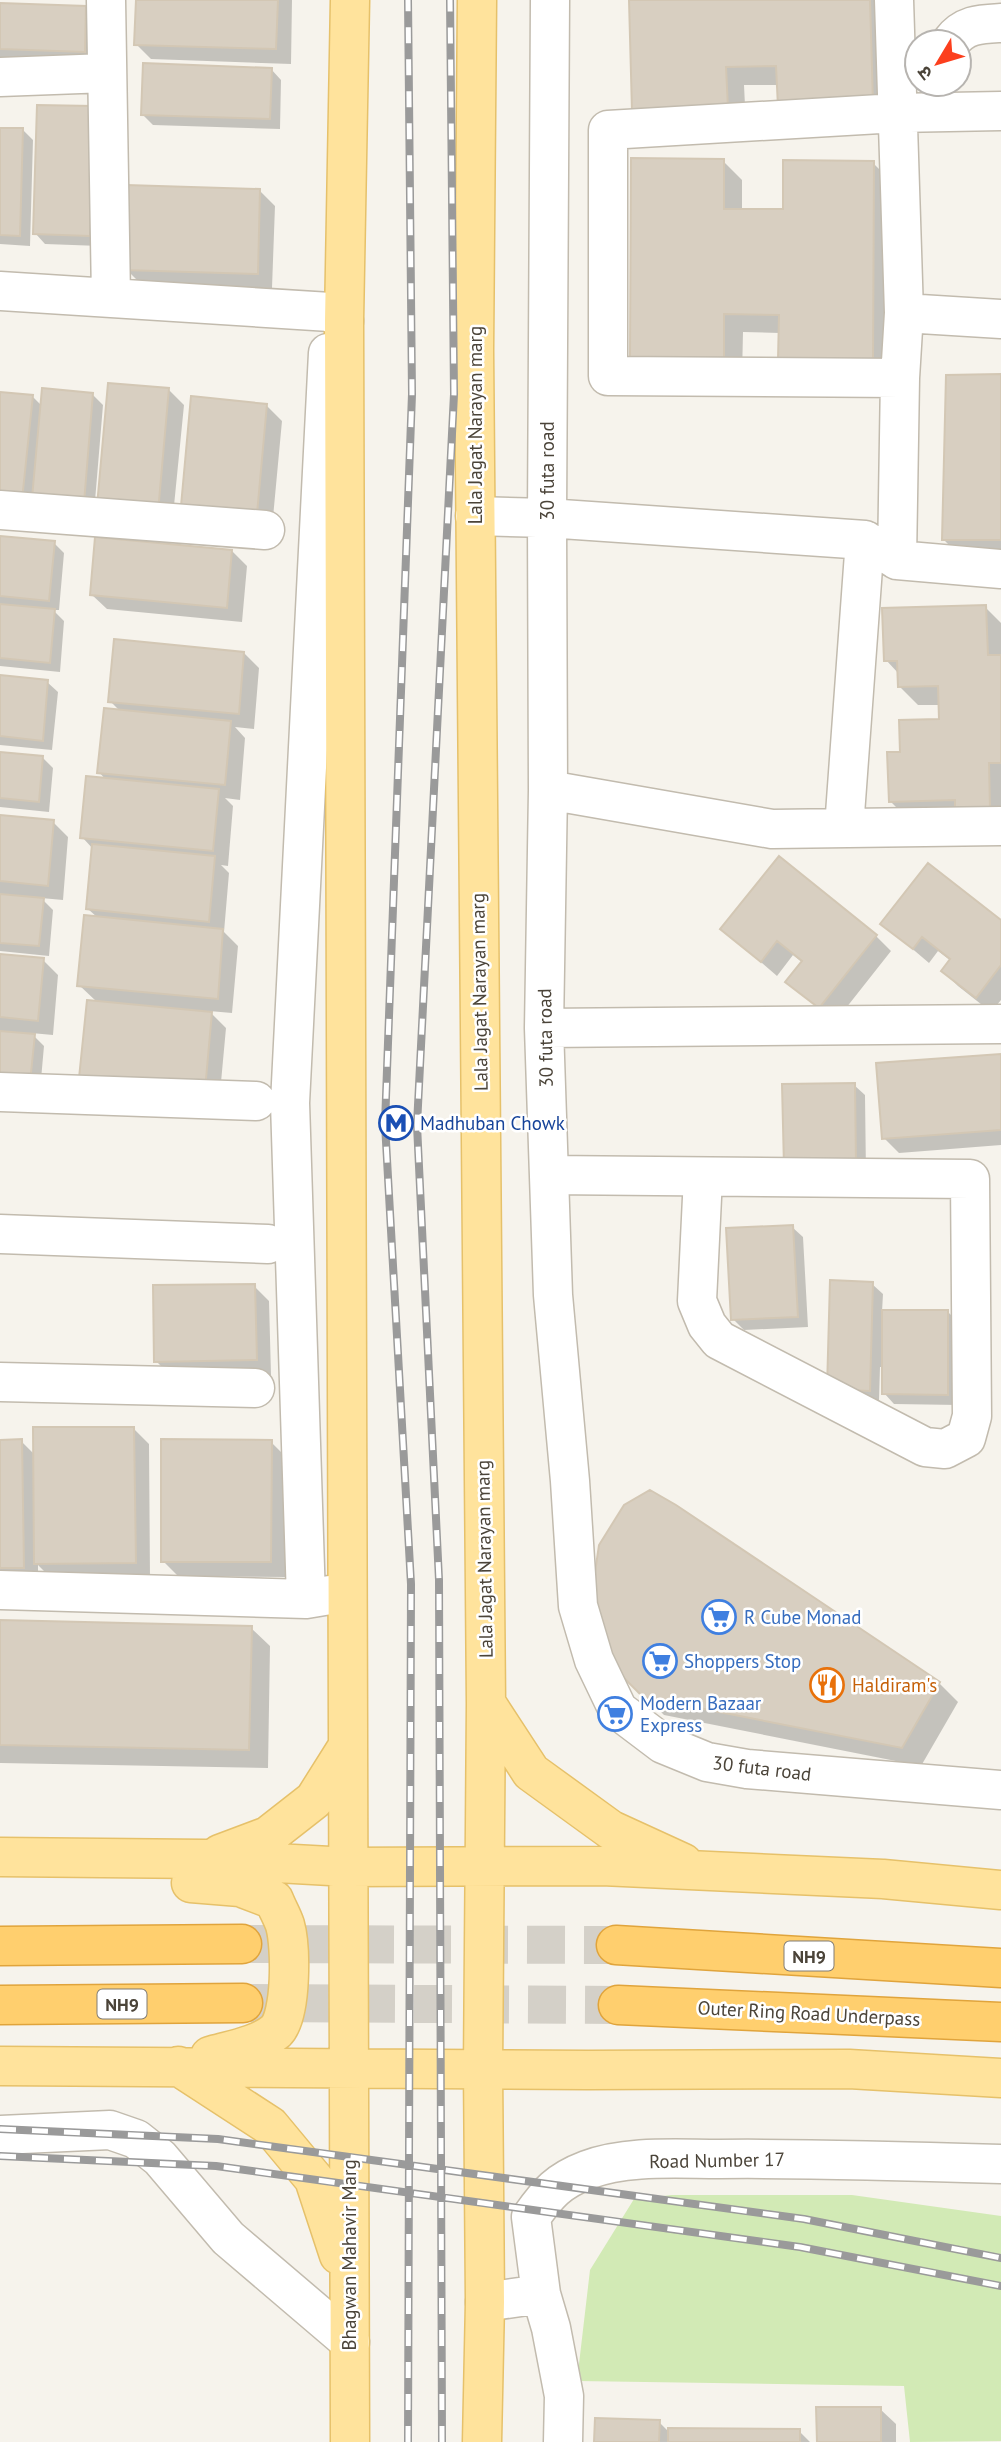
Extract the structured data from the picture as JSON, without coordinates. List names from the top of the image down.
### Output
{
  "streets": {
    "highway": ["NH9", "Outer Ring Road Underpass"],
    "main road": ["Lala Jagat Narayan marg", "Bhagwan Mahavir Marg"],
    "street": ["30 futa road", "Road Number 17"]
  },
  "places": {
    "metro station": ["Madhuban Chowk"],
    "supermarket": ["R Cube Monad", "Shoppers Stop", "Modern Bazaar Express"],
    "restaurant": ["Haldiram's"]
  },
  "north": "bottom left"
}
